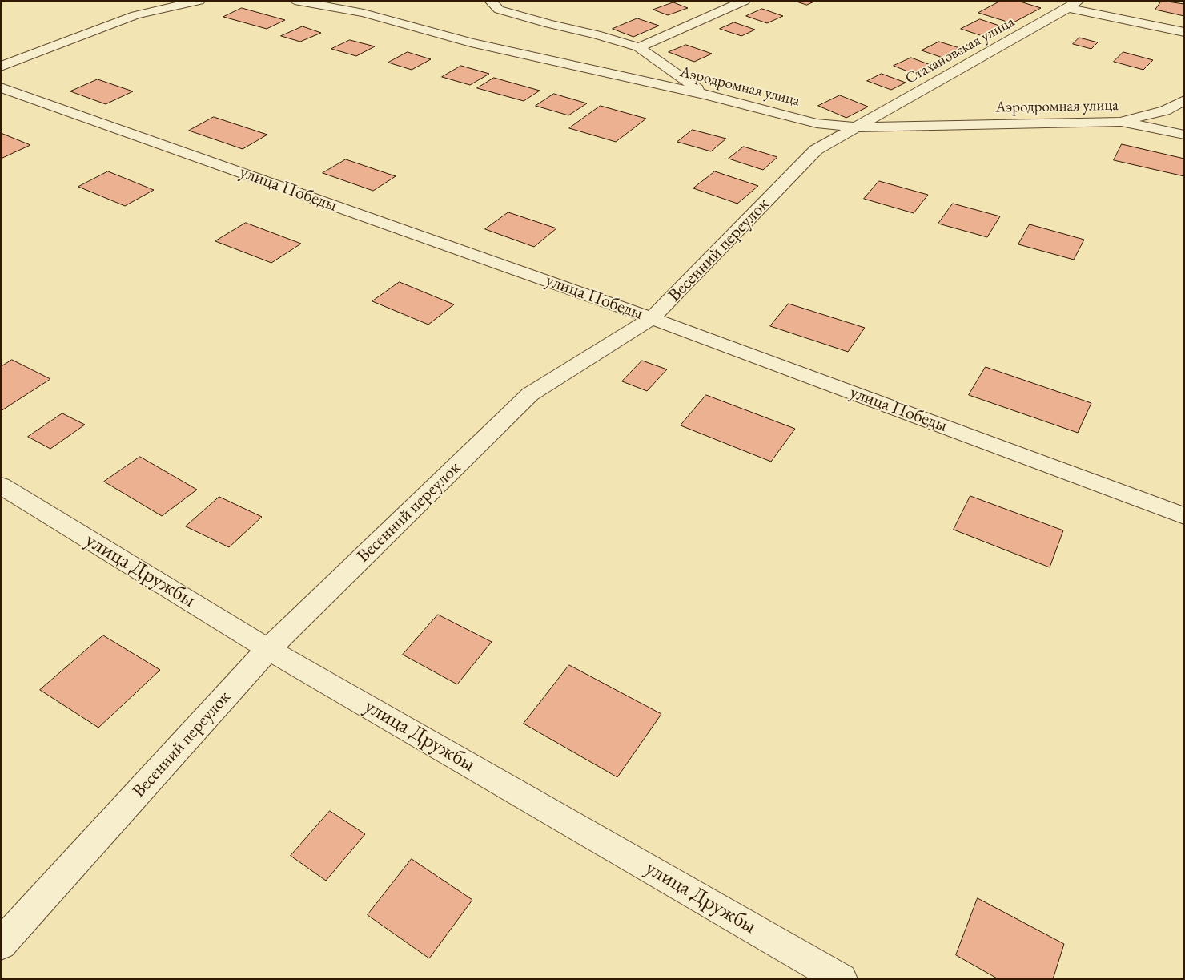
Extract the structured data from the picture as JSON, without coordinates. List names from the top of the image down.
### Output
{
  "streets": {
    "street": [
      "Стахановская улица",
      "Аэродромная улица",
      "улица Победы",
      "Весенний переулок",
      "улица Дружбы"
    ]
  },
  "crossings": [
    ["Стахановская улица", "Аэродромная улица"],
    ["Стахановская улица", "Весенний переулок"],
    ["Аэродромная улица", "Весенний переулок"],
    ["улица Победы", "Весенний переулок"],
    ["Весенний переулок", "улица Дружбы"]
  ]
}
